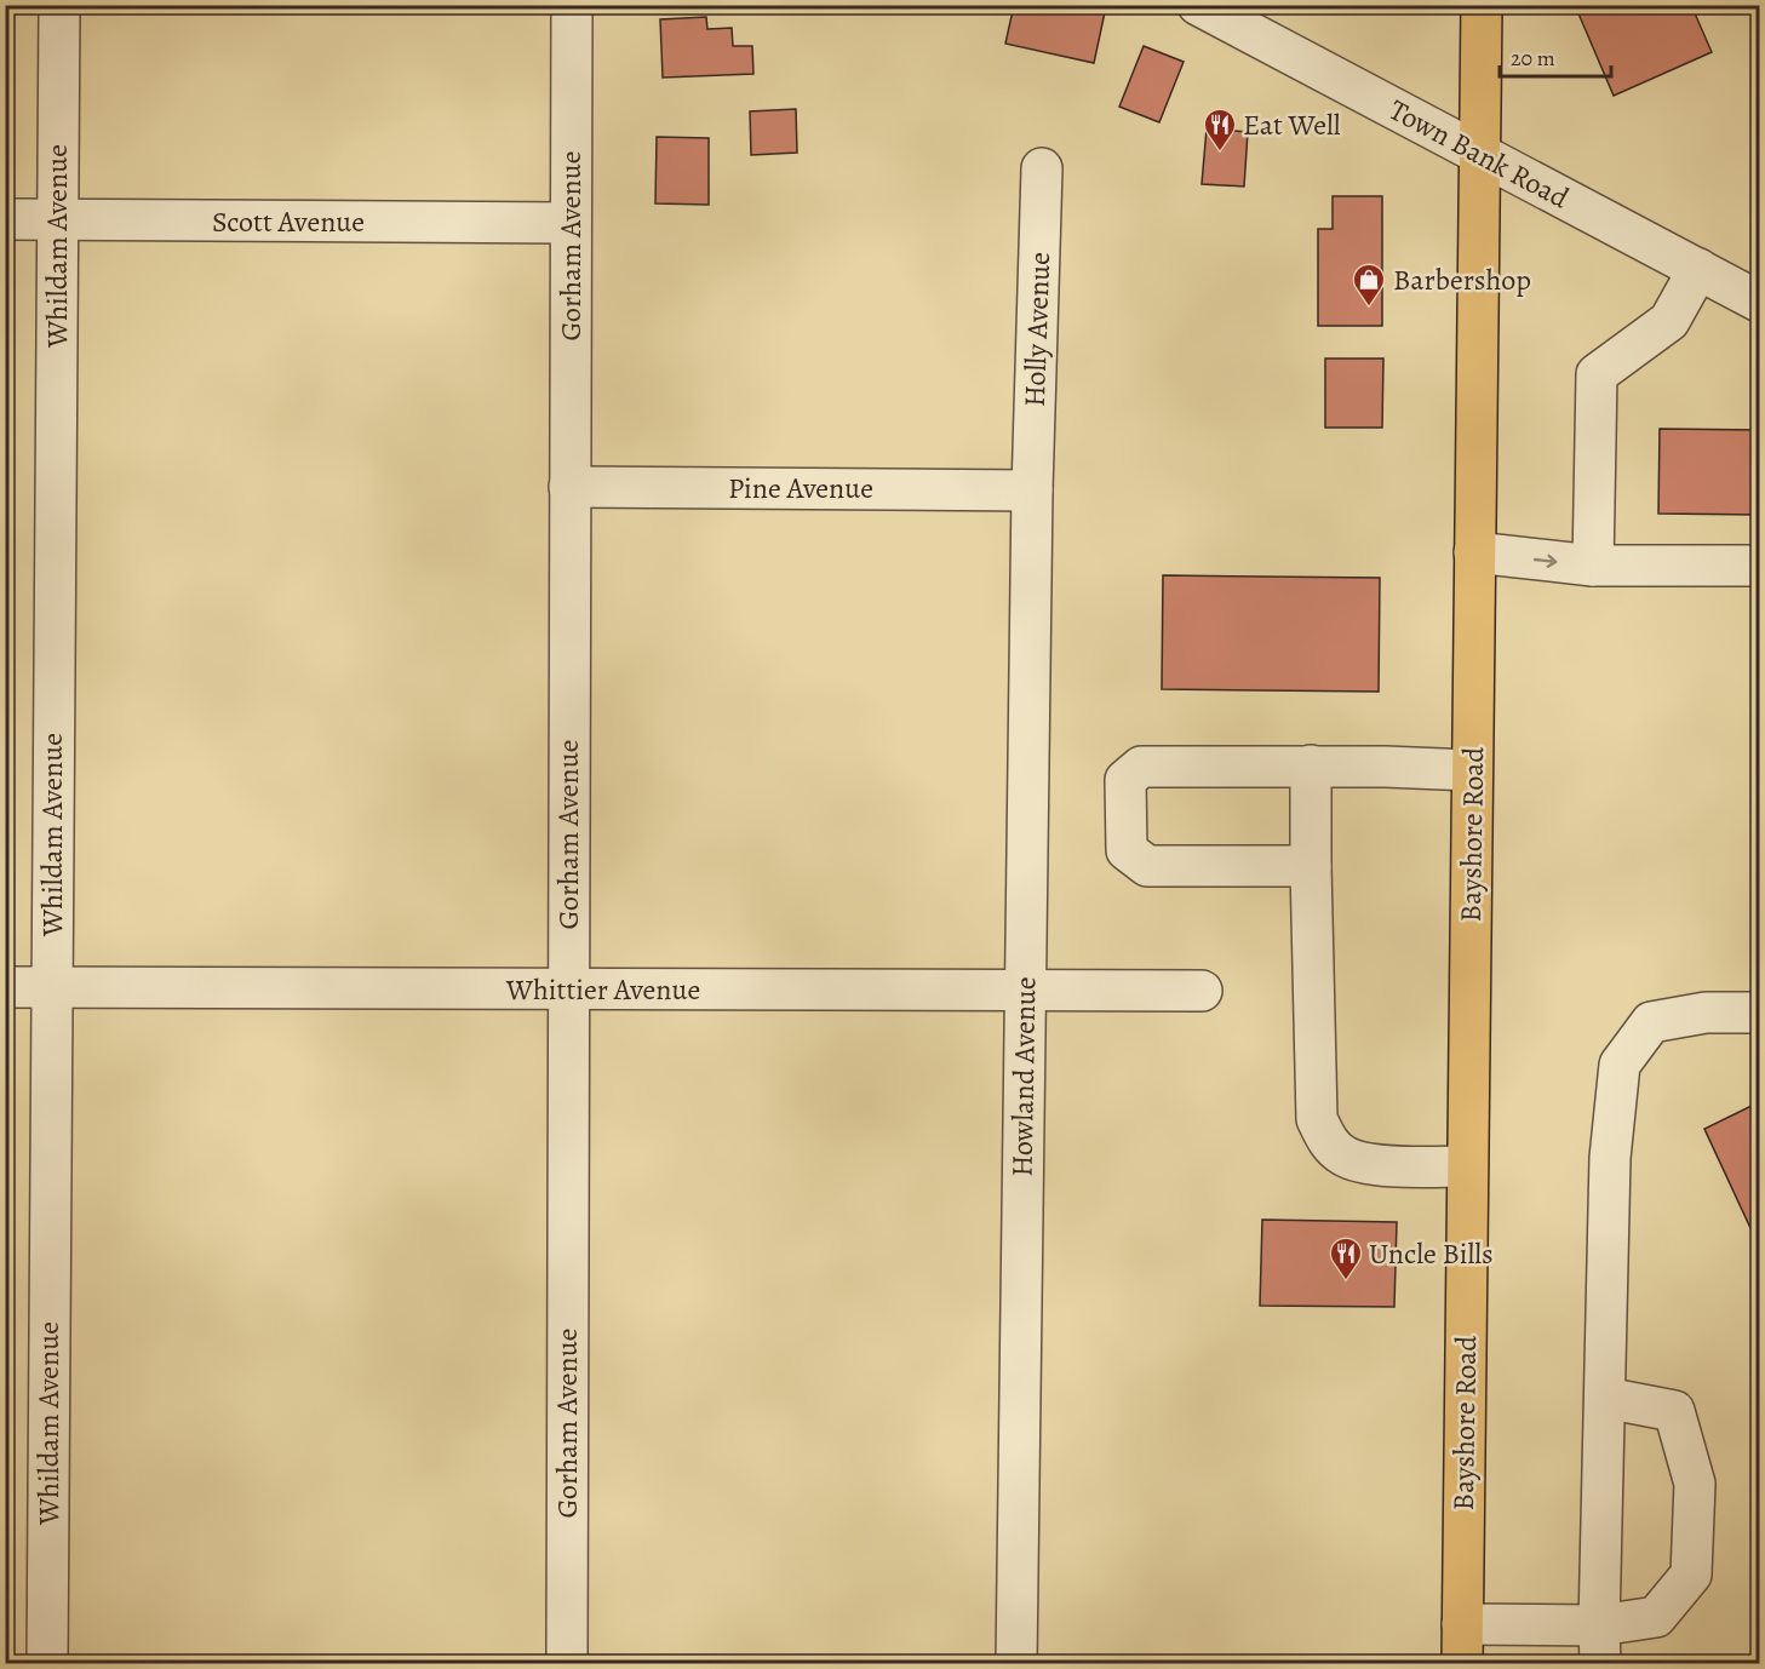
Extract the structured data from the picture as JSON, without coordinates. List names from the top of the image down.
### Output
{
  "streets": {
    "main road": ["Bayshore Road"],
    "street": [
      "Town Bank Road",
      "Scott Avenue",
      "Whildam Avenue",
      "Gorham Avenue",
      "Holly Avenue",
      "Pine Avenue",
      "Whittier Avenue",
      "Howland Avenue"
    ]
  },
  "crossings": [
    ["Town Bank Road", "Bayshore Road"],
    ["Scott Avenue", "Whildam Avenue"],
    ["Scott Avenue", "Gorham Avenue"],
    ["Whildam Avenue", "Whittier Avenue"],
    ["Gorham Avenue", "Pine Avenue"],
    ["Gorham Avenue", "Whittier Avenue"],
    ["Holly Avenue", "Pine Avenue"],
    ["Holly Avenue", "Howland Avenue"],
    ["Pine Avenue", "Howland Avenue"],
    ["Whittier Avenue", "Howland Avenue"]
  ],
  "places": {
    "restaurant": ["Eat Well", "Uncle Bills"],
    "shop": ["Barbershop"]
  },
  "scale_bar": "20 m"
}
